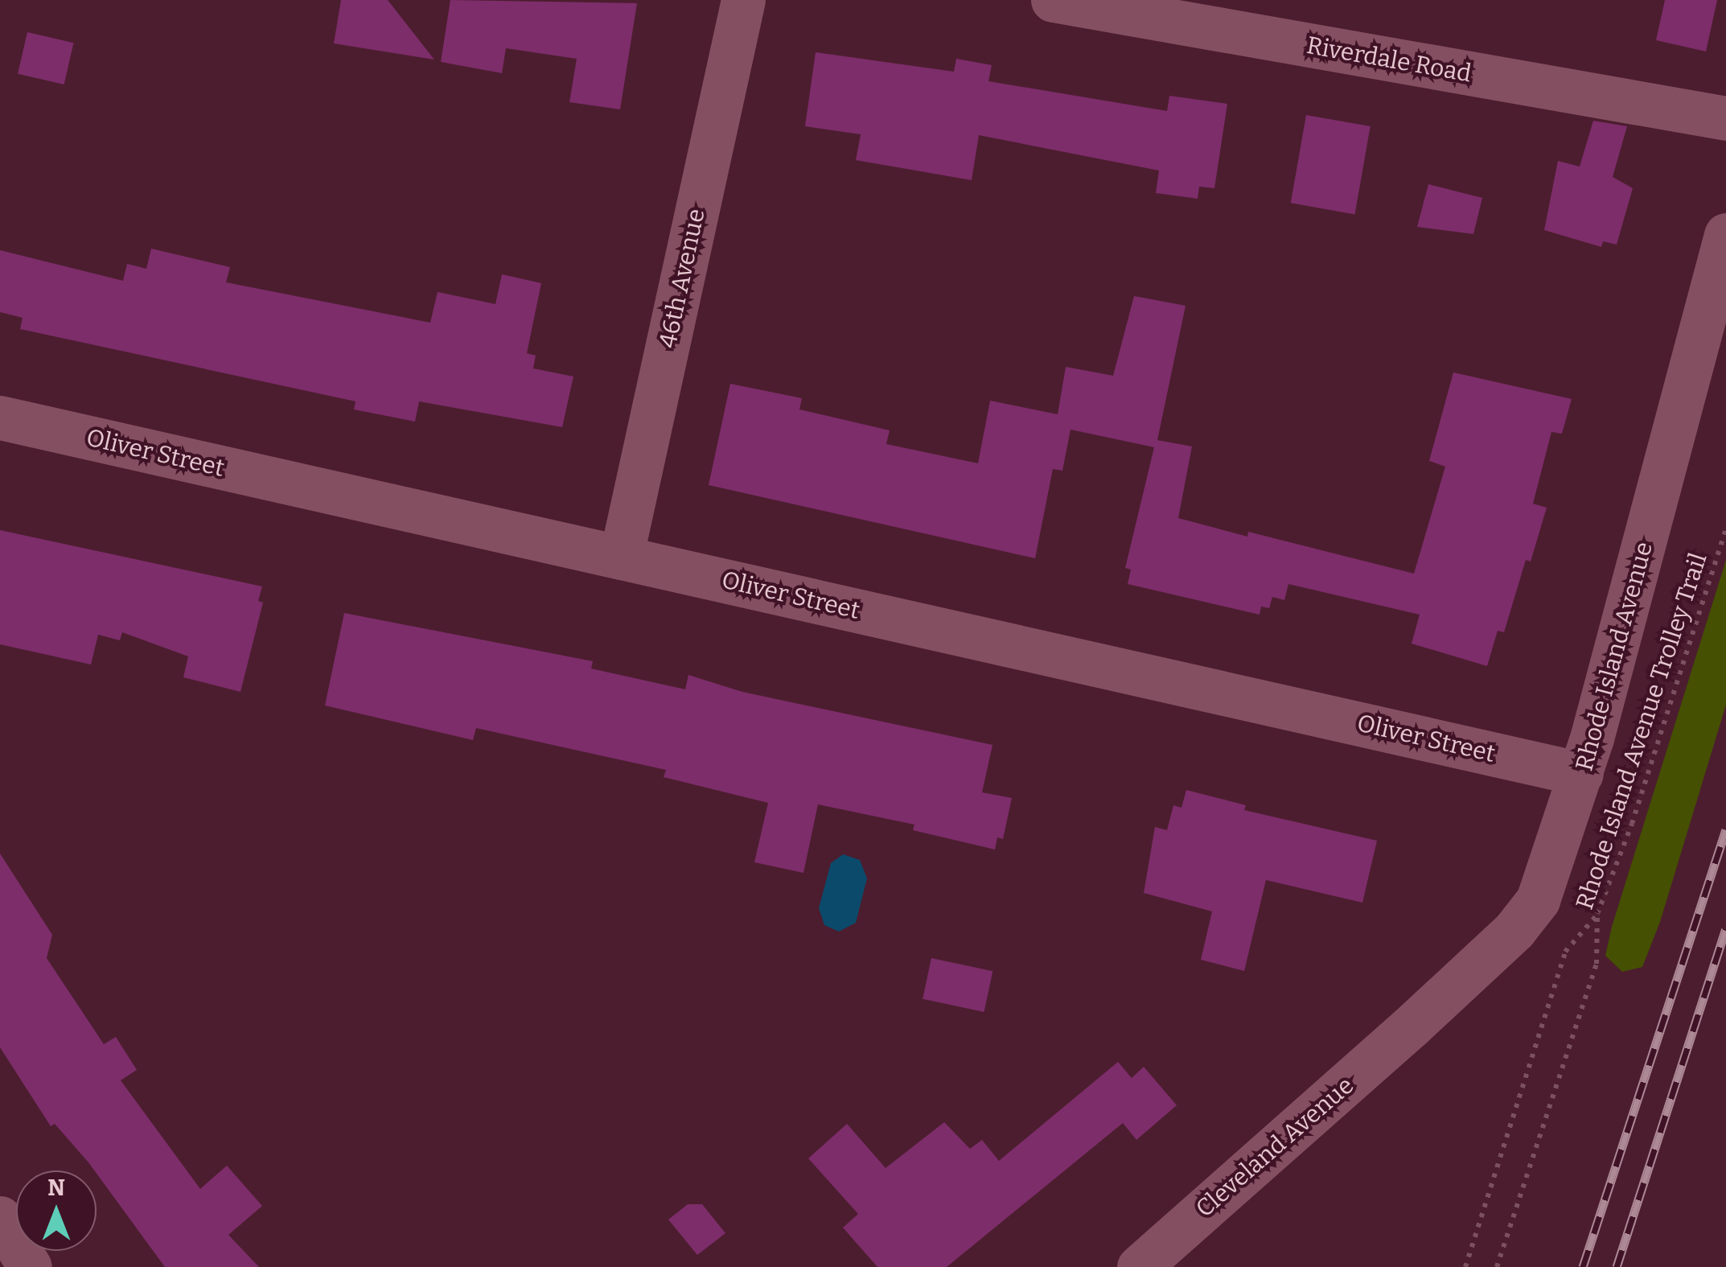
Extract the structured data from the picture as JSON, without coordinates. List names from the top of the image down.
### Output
{
  "streets": {
    "street": [
      "Riverdale Road",
      "46th Avenue",
      "Oliver Street",
      "Rhode Island Avenue",
      "Cleveland Avenue"
    ],
    "path": ["Rhode Island Avenue Trolley Trail"]
  },
  "crossings": [
    ["46th Avenue", "Oliver Street"],
    ["Oliver Street", "Rhode Island Avenue"],
    ["Rhode Island Avenue", "Cleveland Avenue"]
  ],
  "north": "top"
}
